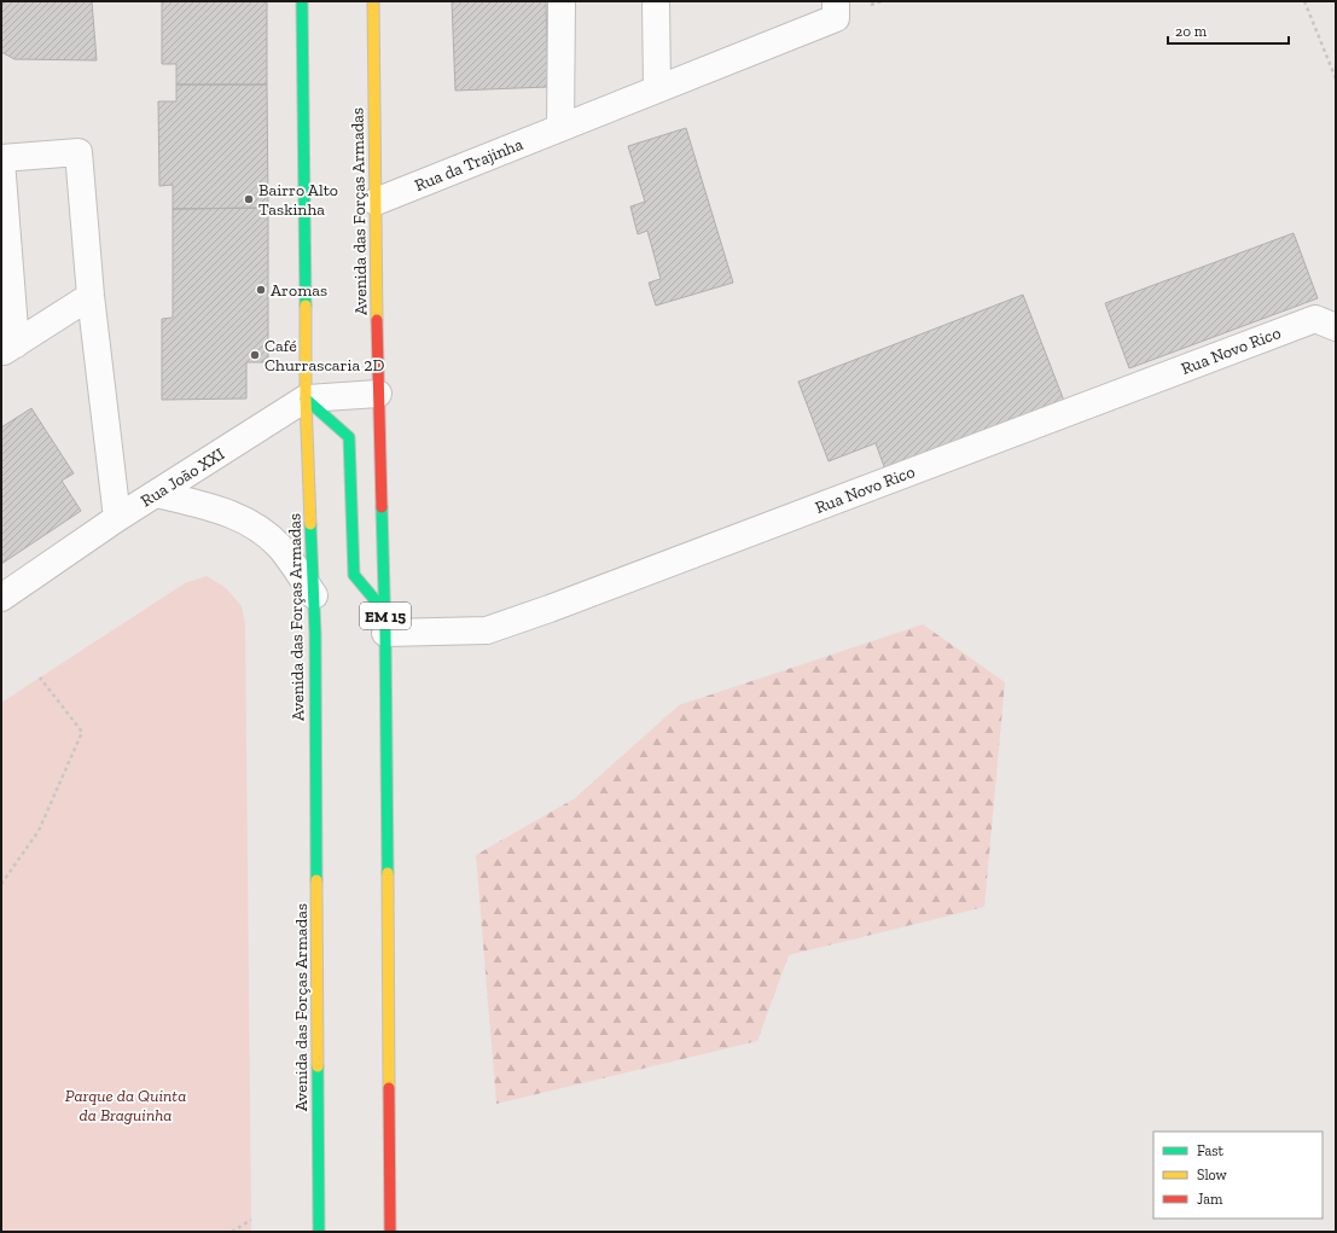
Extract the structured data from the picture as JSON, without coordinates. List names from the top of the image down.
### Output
{
  "streets": {
    "main road": ["Avenida das Forças Armadas", "EM 15"],
    "street": ["Rua da Trajinha", "Rua Novo Rico", "Rua João XXI"]
  },
  "crossings": [
    ["Rua da Trajinha", "Avenida das Forças Armadas"],
    ["Avenida das Forças Armadas", "Rua Novo Rico"],
    ["Avenida das Forças Armadas", "Rua João XXI"]
  ],
  "parks": ["Parque da Quinta da Braguinha"],
  "places": ["Bairro Alto Taskinha", "Aromas", "Café Churrascaria 2D"],
  "legend": ["Fast", "Slow", "Jam"],
  "scale_bar": "20 m"
}
